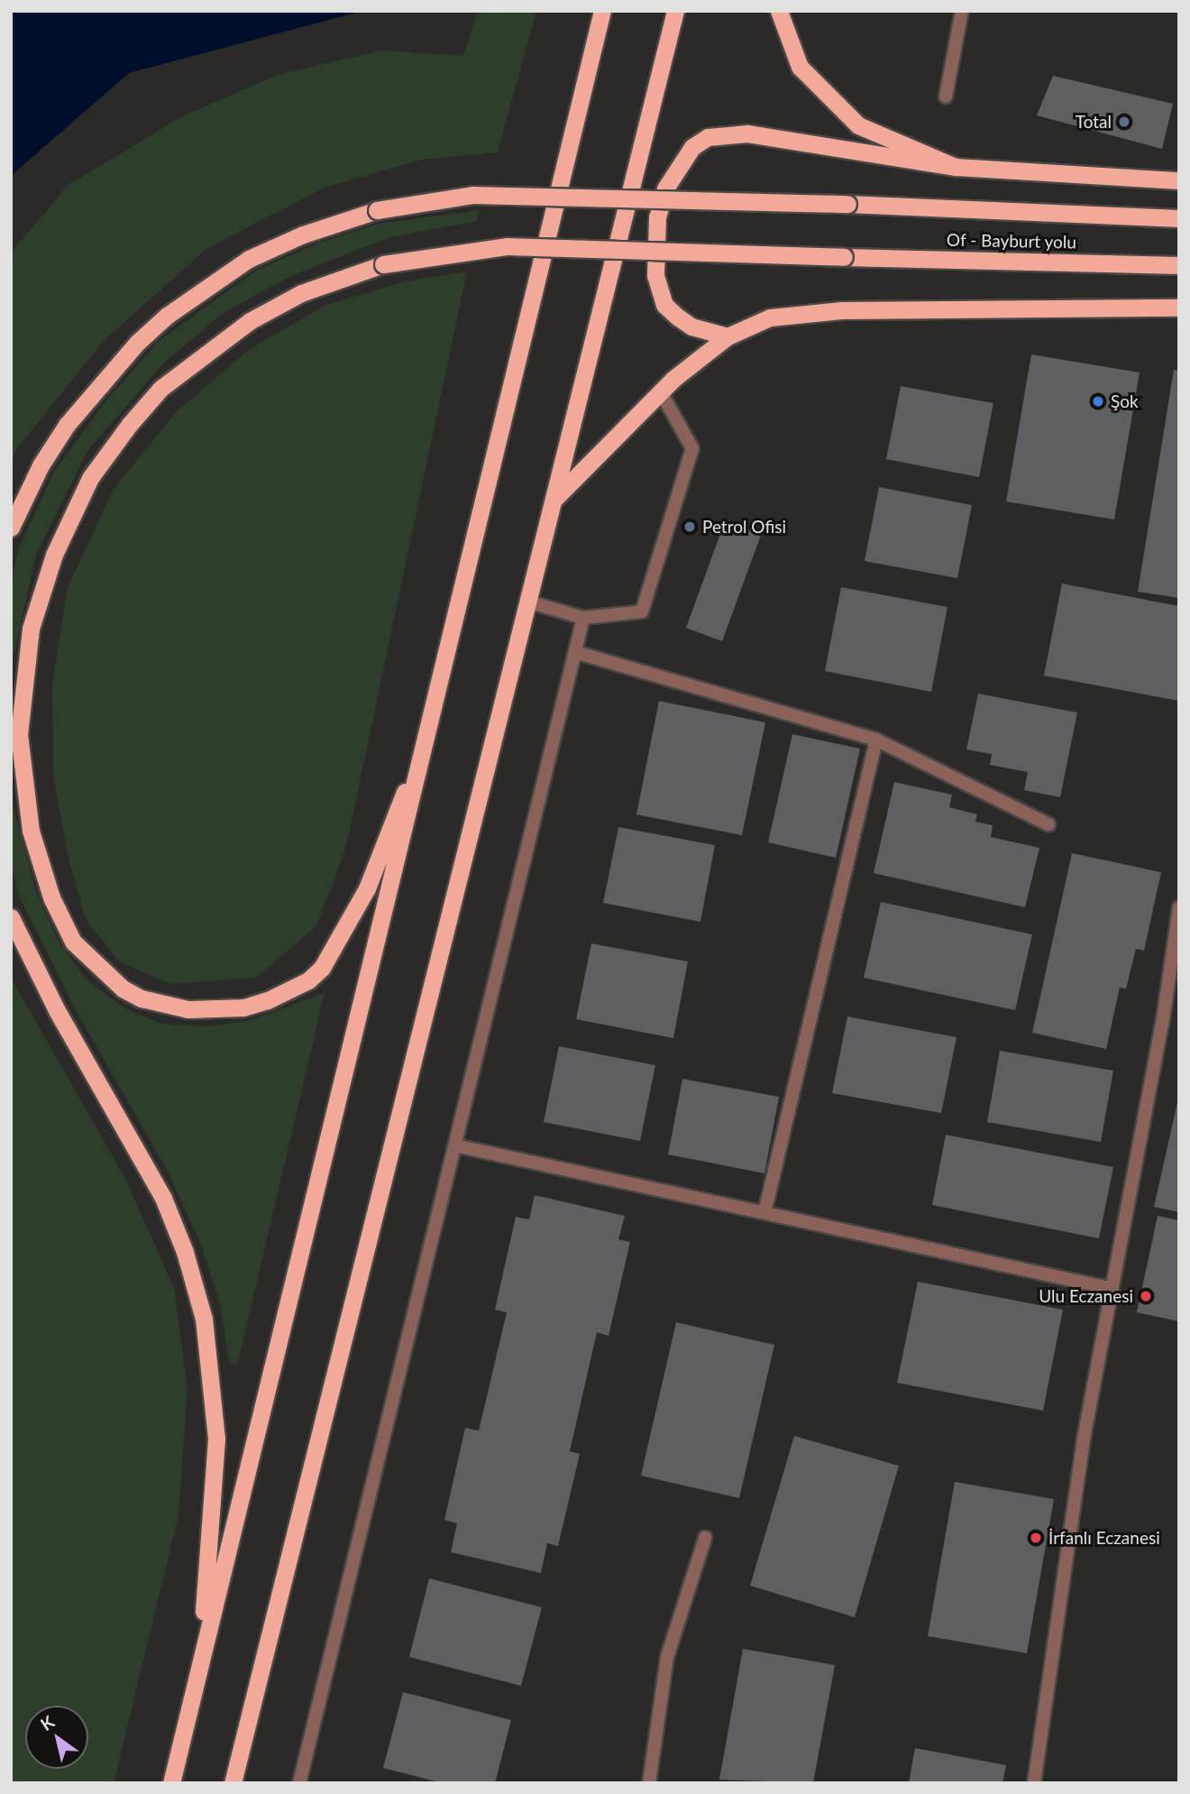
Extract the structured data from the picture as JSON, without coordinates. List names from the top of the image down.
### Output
{
  "streets": {
    "highway": ["Of - Bayburt yolu"]
  },
  "places": [
    "Total",
    "Şok",
    "Petrol Ofisi",
    "Ulu Eczanesi",
    "İrfanlı Eczanesi"
  ],
  "north": "top left"
}
